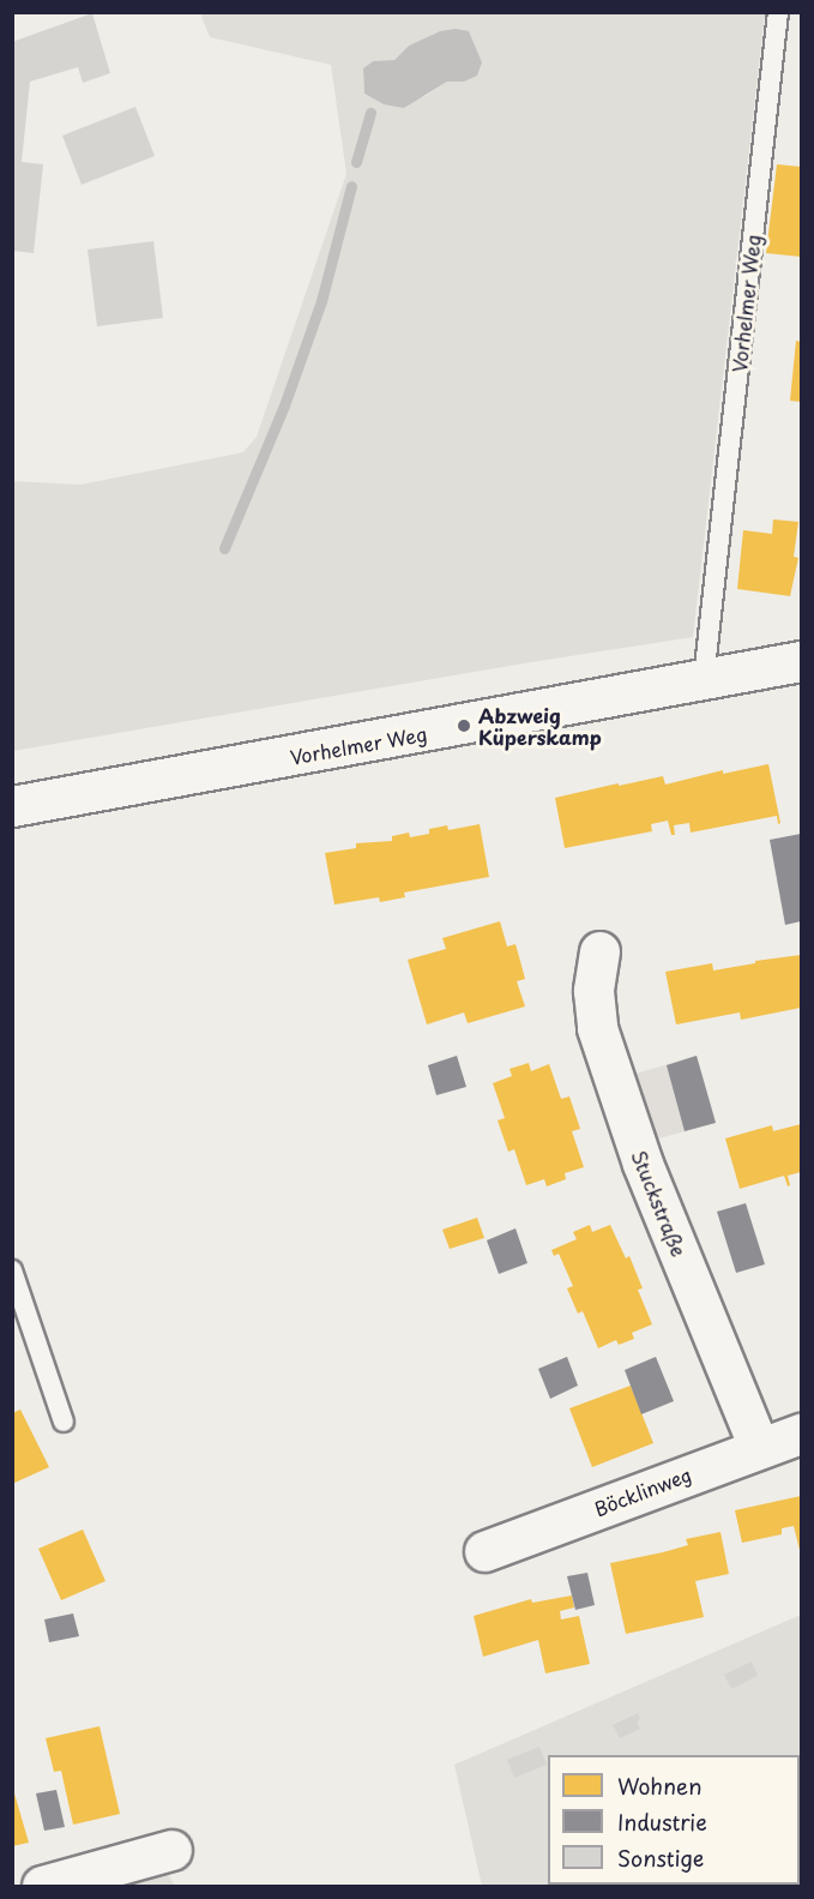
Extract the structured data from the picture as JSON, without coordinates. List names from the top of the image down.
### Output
{
  "streets": {
    "street": ["Vorhelmer Weg", "Stuckstraße", "Böcklinweg"]
  },
  "crossings": [
    ["Stuckstraße", "Böcklinweg"]
  ],
  "places": ["Abzweig Küperskamp"],
  "legend": ["Wohnen", "Industrie", "Sonstige"]
}
